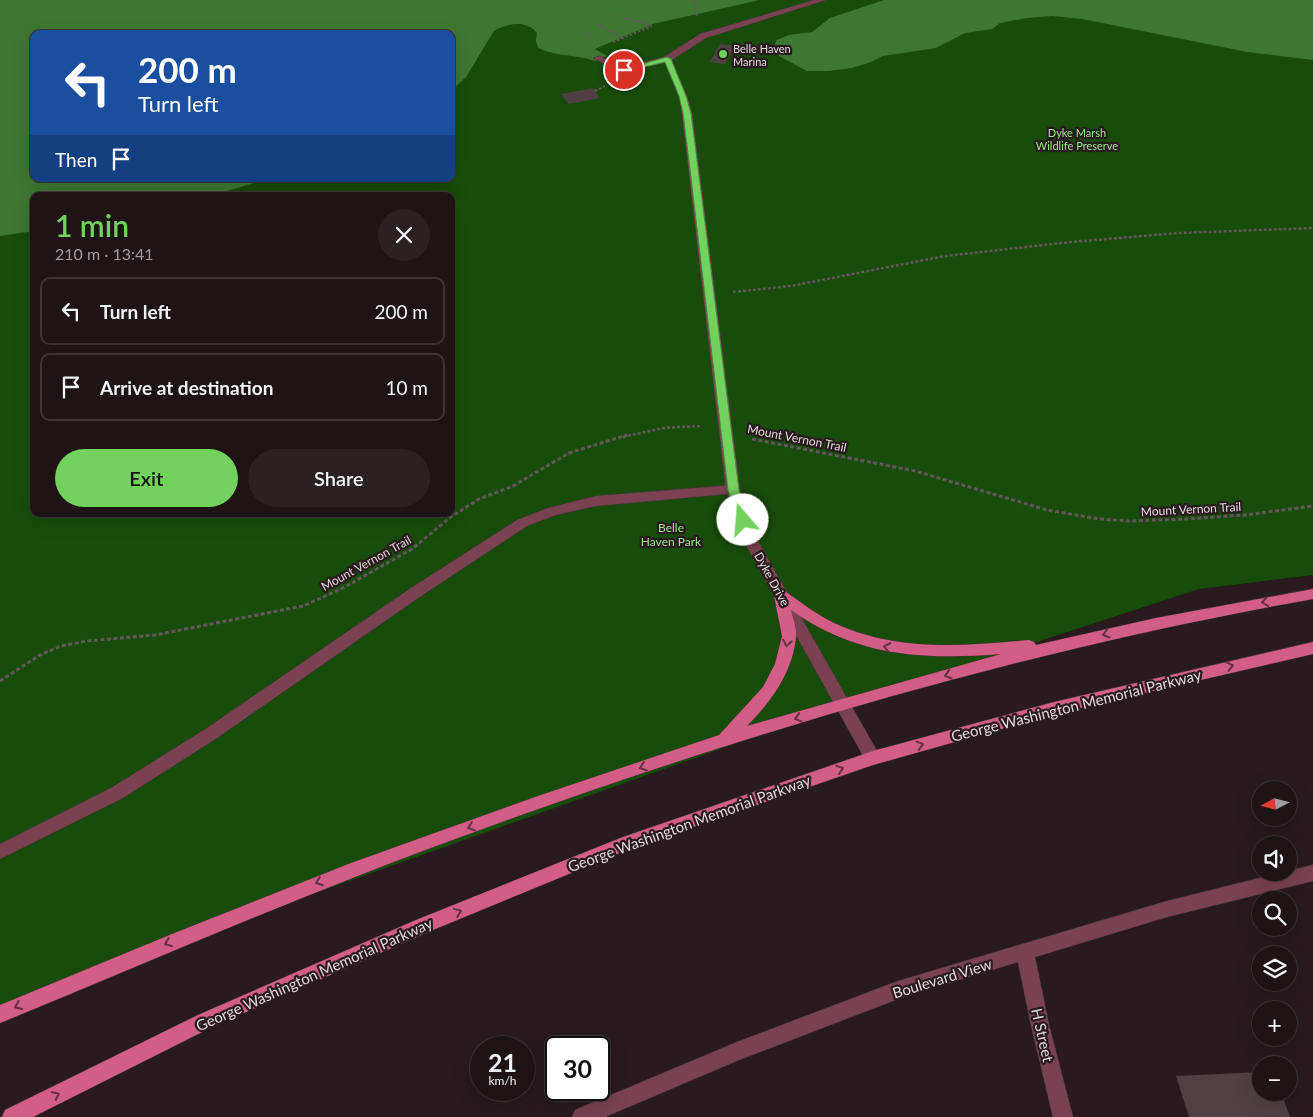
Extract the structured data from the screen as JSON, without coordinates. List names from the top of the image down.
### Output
{
  "streets": {
    "main road": ["George Washington Memorial Parkway"],
    "street": ["Dyke Drive", "Boulevard View", "H Street"],
    "path": ["Mount Vernon Trail"]
  },
  "crossings": [
    ["Mount Vernon Trail", "Dyke Drive"],
    ["Dyke Drive", "George Washington Memorial Parkway"],
    ["Boulevard View", "H Street"]
  ],
  "parks": ["Dyke Marsh Wildlife Preserve", "Belle Haven Park"],
  "places": ["Belle Haven Marina"],
  "north": "left",
  "page": {
    "turn": ["200 m", "Turn left"],
    "then": "Then",
    "heading": ["1 min", "210 m · 13:41"],
    "list": [
      {
        "name": "Turn left",
        "value": "200 m"
      },
      {
        "name": "Arrive at destination",
        "value": "10 m"
      }
    ],
    "buttons": ["Exit", "Share"],
    "map_buttons": ["+", "−"],
    "speed": "21 km/h",
    "limit": "30"
  }
}
